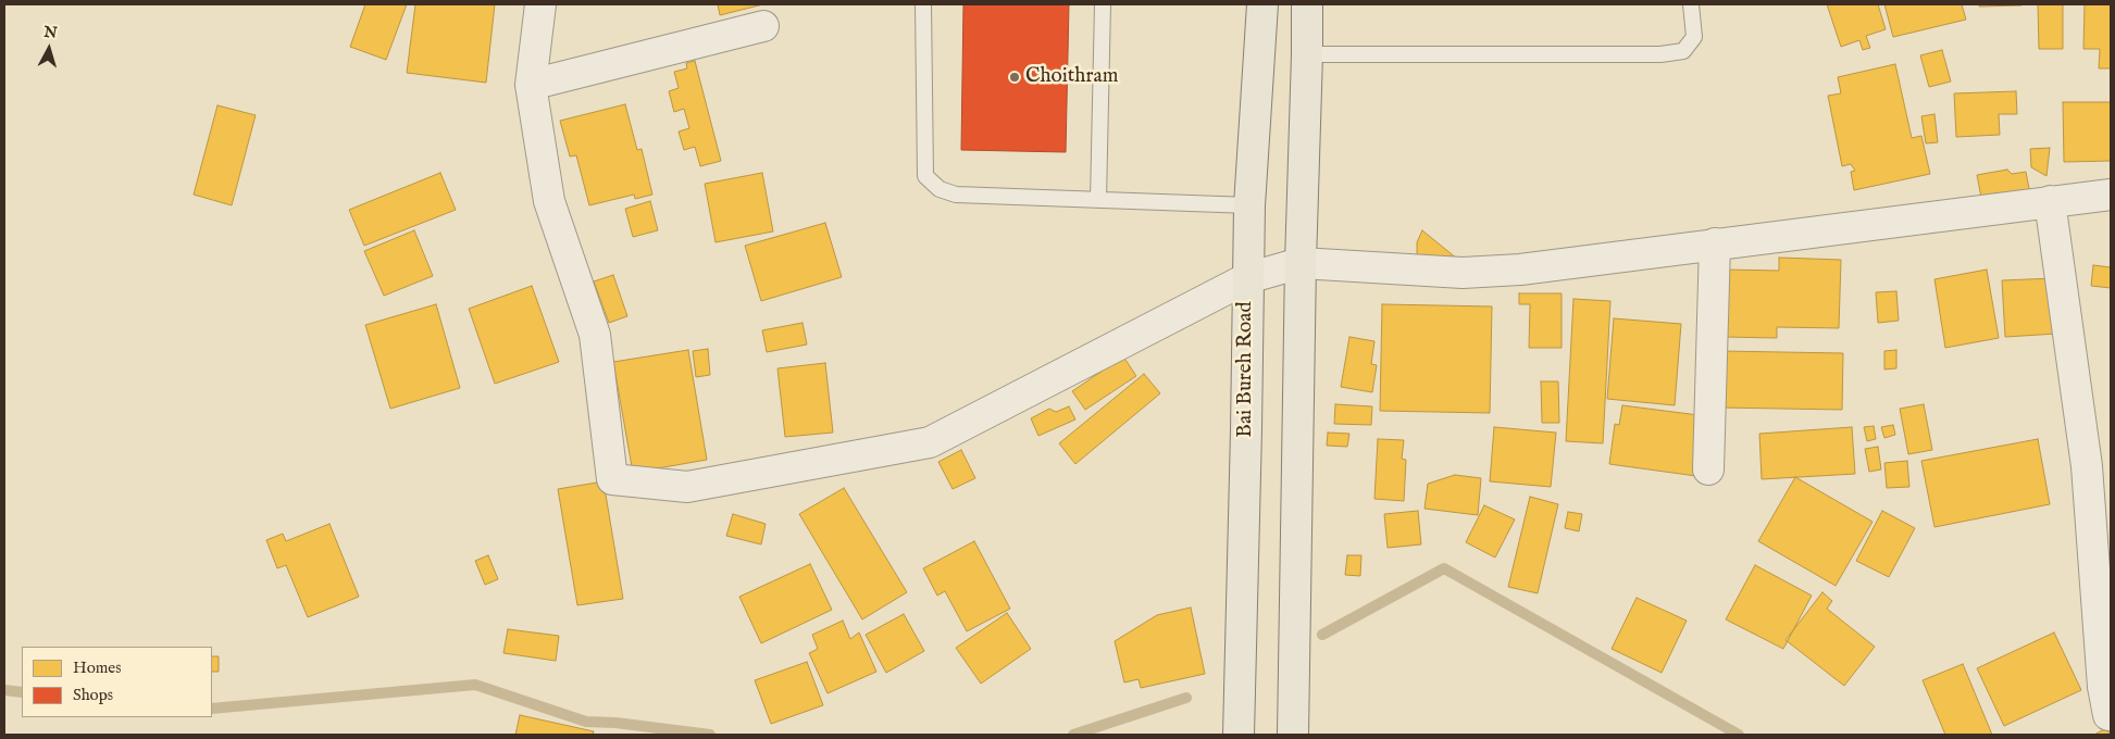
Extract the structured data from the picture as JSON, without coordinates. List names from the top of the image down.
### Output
{
  "streets": {
    "highway": ["Bai Bureh Road"]
  },
  "places": ["Choithram"],
  "legend": ["Homes", "Shops"],
  "north": "top"
}
